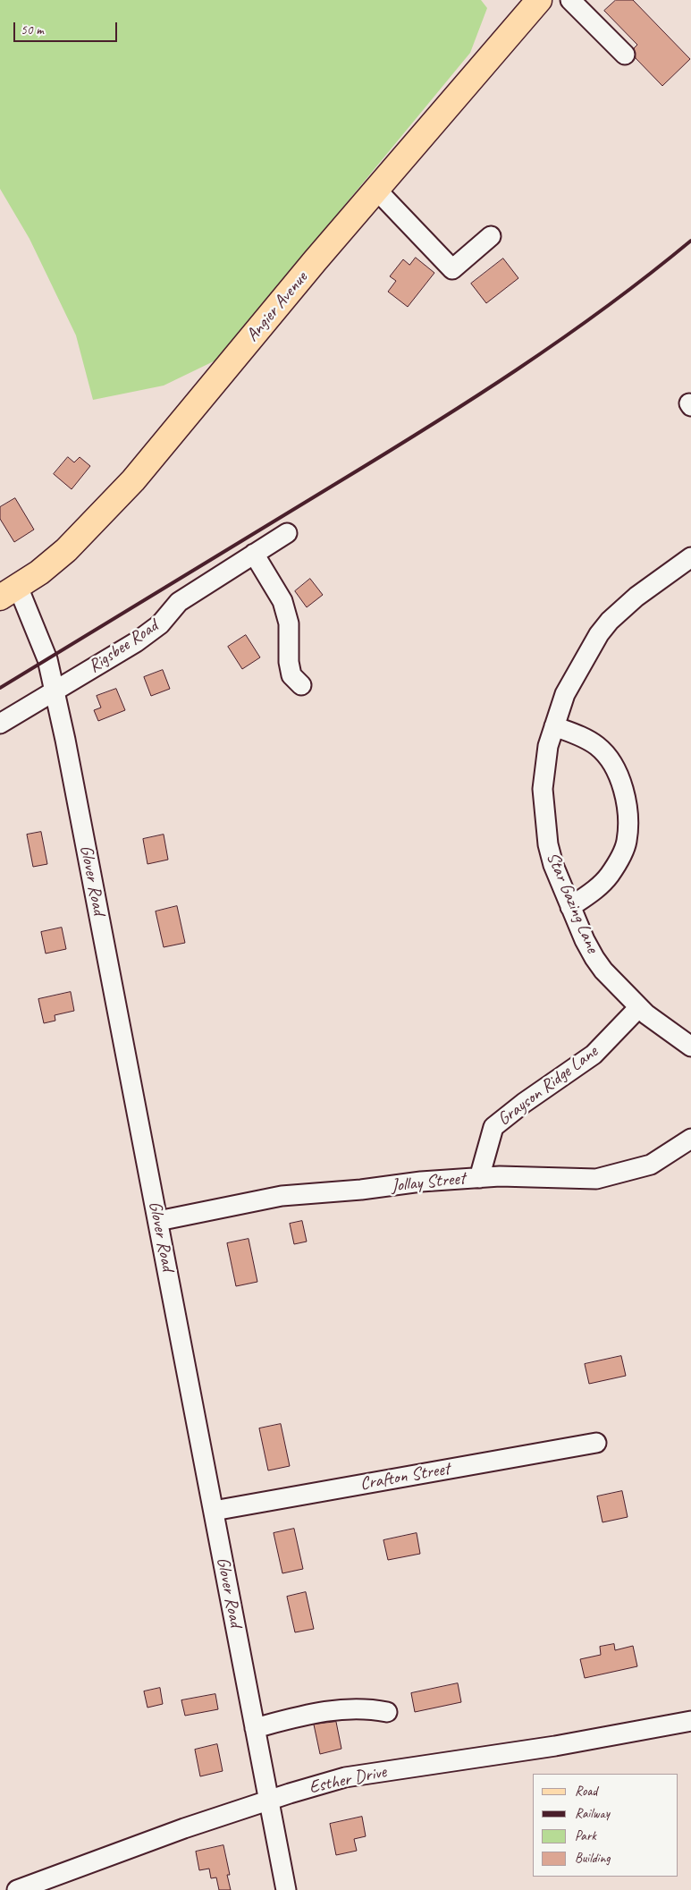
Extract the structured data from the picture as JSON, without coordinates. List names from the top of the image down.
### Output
{
  "streets": {
    "main road": ["Angier Avenue"],
    "street": [
      "Rigsbee Road",
      "Glover Road",
      "Star Gazing Lane",
      "Grayson Ridge Lane",
      "Jollay Street",
      "Crafton Street",
      "Esther Drive"
    ]
  },
  "crossings": [
    ["Angier Avenue", "Glover Road"],
    ["Rigsbee Road", "Glover Road"],
    ["Glover Road", "Jollay Street"],
    ["Glover Road", "Crafton Street"],
    ["Glover Road", "Esther Drive"],
    ["Star Gazing Lane", "Grayson Ridge Lane"],
    ["Grayson Ridge Lane", "Jollay Street"]
  ],
  "legend": [
    "Road",
    "Railway",
    "Park",
    "Building"
  ],
  "scale_bar": "50 m"
}
